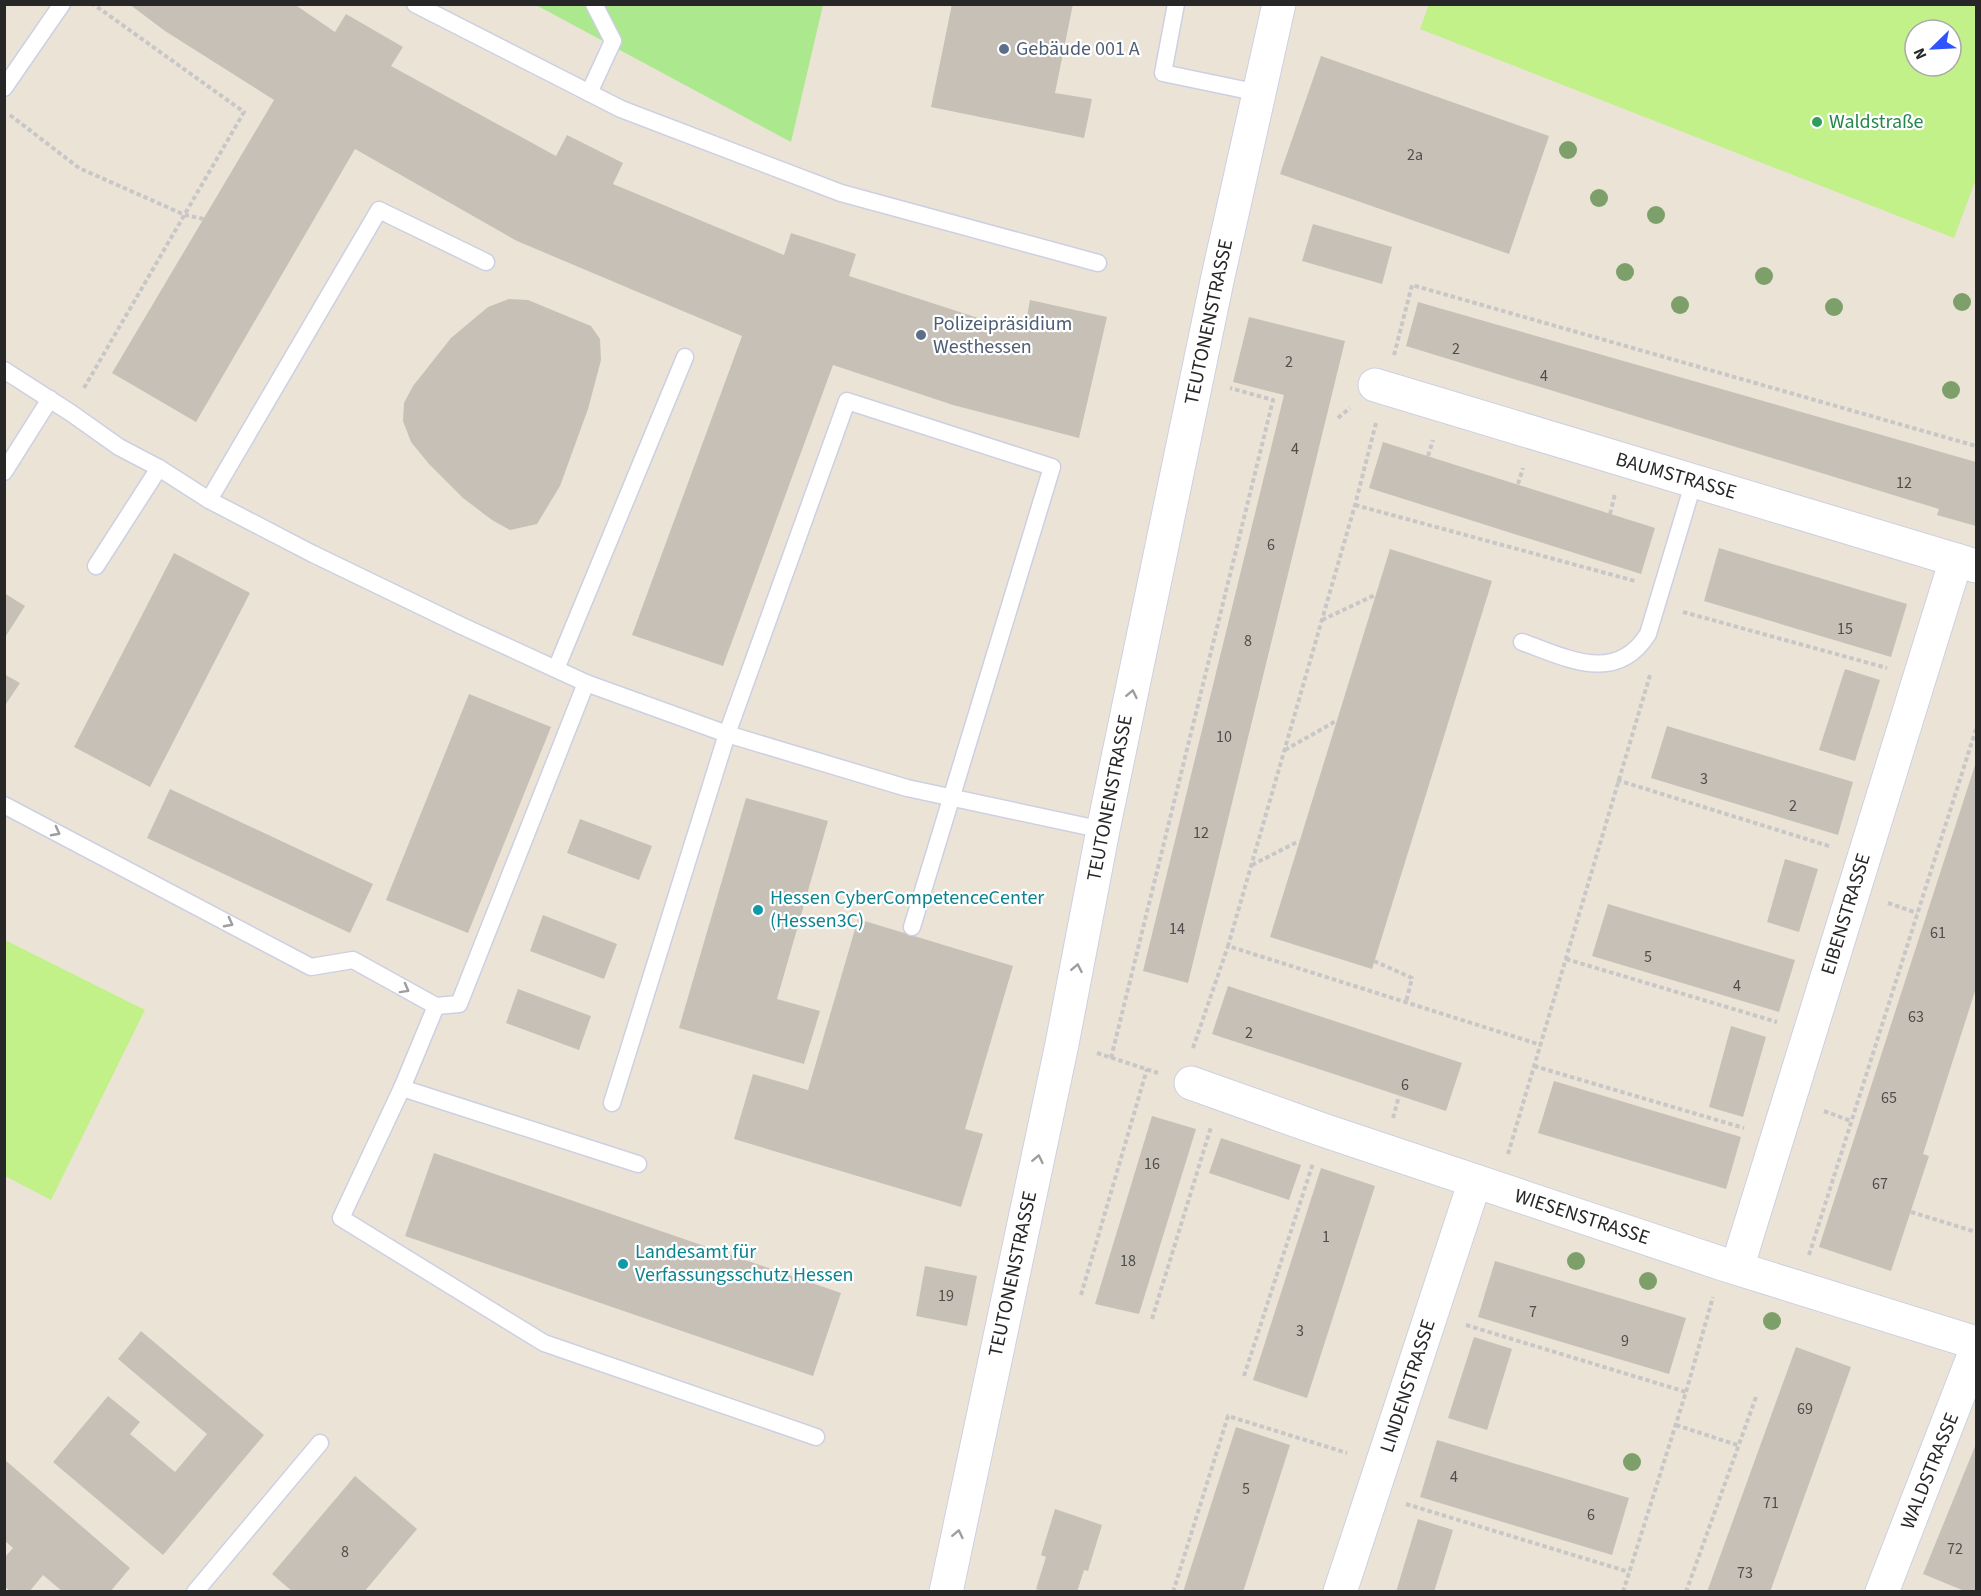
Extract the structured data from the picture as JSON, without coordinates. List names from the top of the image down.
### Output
{
  "streets": {
    "street": [
      "TEUTONENSTRASSE",
      "BAUMSTRASSE",
      "EIBENSTRASSE",
      "WIESENSTRASSE",
      "LINDENSTRASSE",
      "WALDSTRASSE"
    ]
  },
  "crossings": [
    ["BAUMSTRASSE", "EIBENSTRASSE"],
    ["EIBENSTRASSE", "WIESENSTRASSE"],
    ["WIESENSTRASSE", "LINDENSTRASSE"]
  ],
  "one_way": ["TEUTONENSTRASSE"],
  "places": [
    "Gebäude 001 A",
    "Waldstraße",
    "Polizeipräsidium Westhessen",
    "Hessen CyberCompetenceCenter (Hessen3C)",
    "Landesamt für Verfassungsschutz Hessen"
  ],
  "house_numbers": [
    "2a",
    "2",
    "2",
    "4",
    "4",
    "12",
    "6",
    "15",
    "8",
    "10",
    "3",
    "2",
    "12",
    "14",
    "61",
    "5",
    "4",
    "63",
    "2",
    "6",
    "65",
    "16",
    "67",
    "1",
    "18",
    "19",
    "7",
    "3",
    "9",
    "69",
    "4",
    "5",
    "71",
    "6",
    "72",
    "8",
    "73"
  ],
  "north": "bottom left"
}
